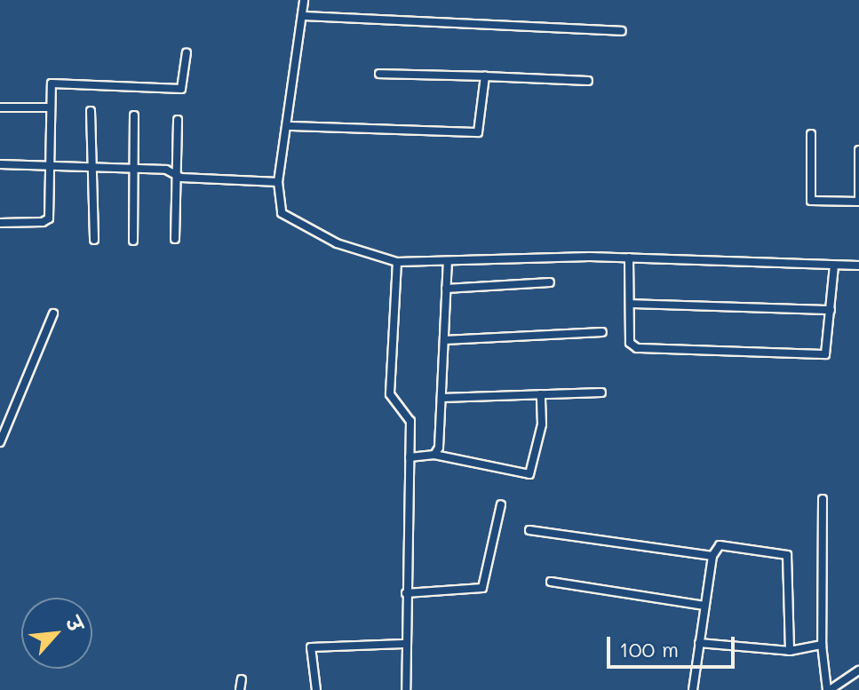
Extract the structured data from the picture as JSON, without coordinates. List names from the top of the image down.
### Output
{
  "scale_bar": "100 m",
  "north": "top right"
}
